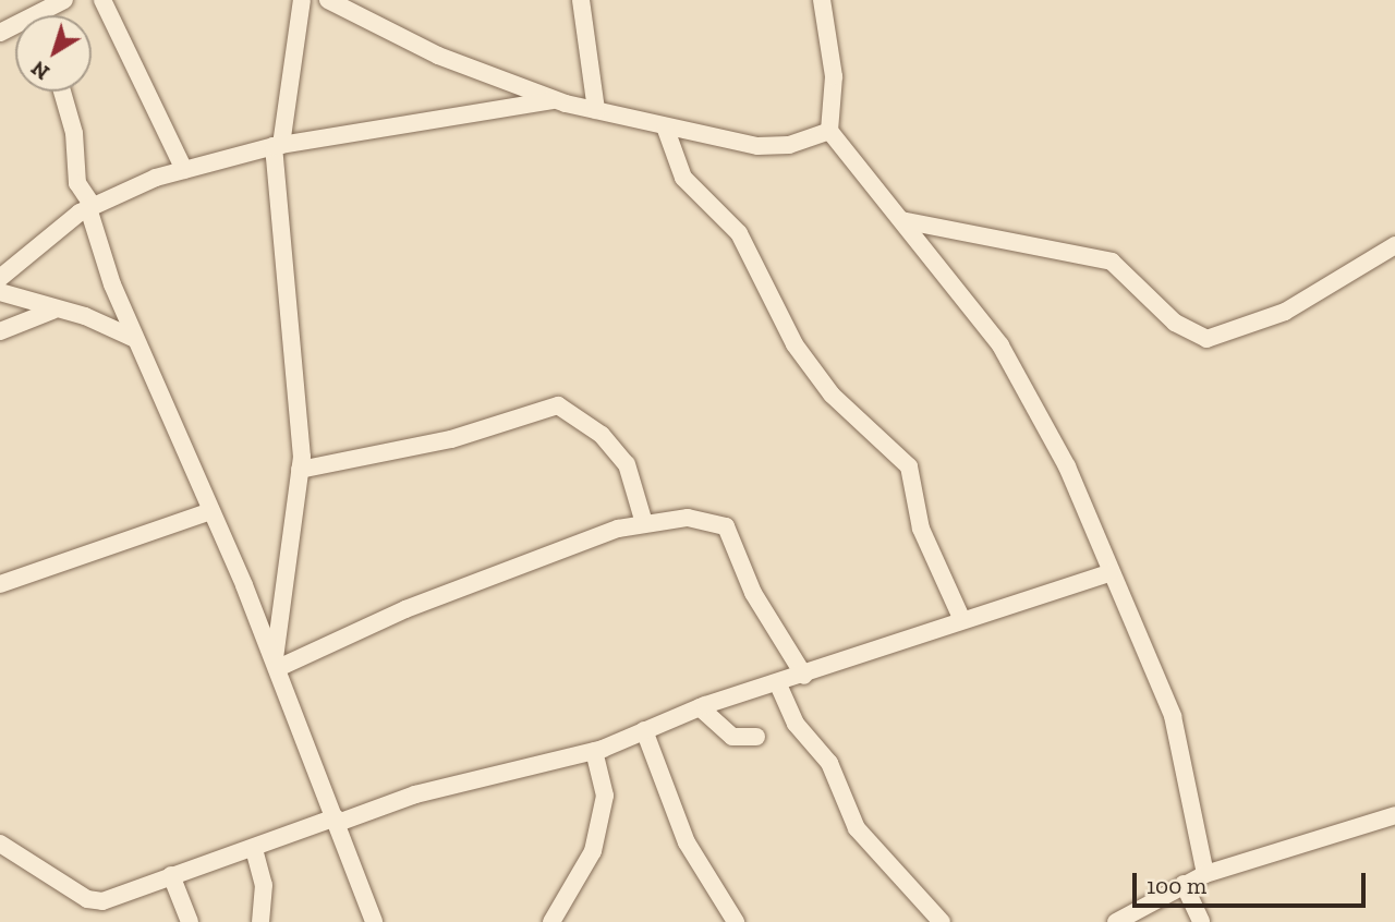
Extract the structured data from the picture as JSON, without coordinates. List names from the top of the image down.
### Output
{
  "scale_bar": "100 m",
  "north": "bottom left"
}
